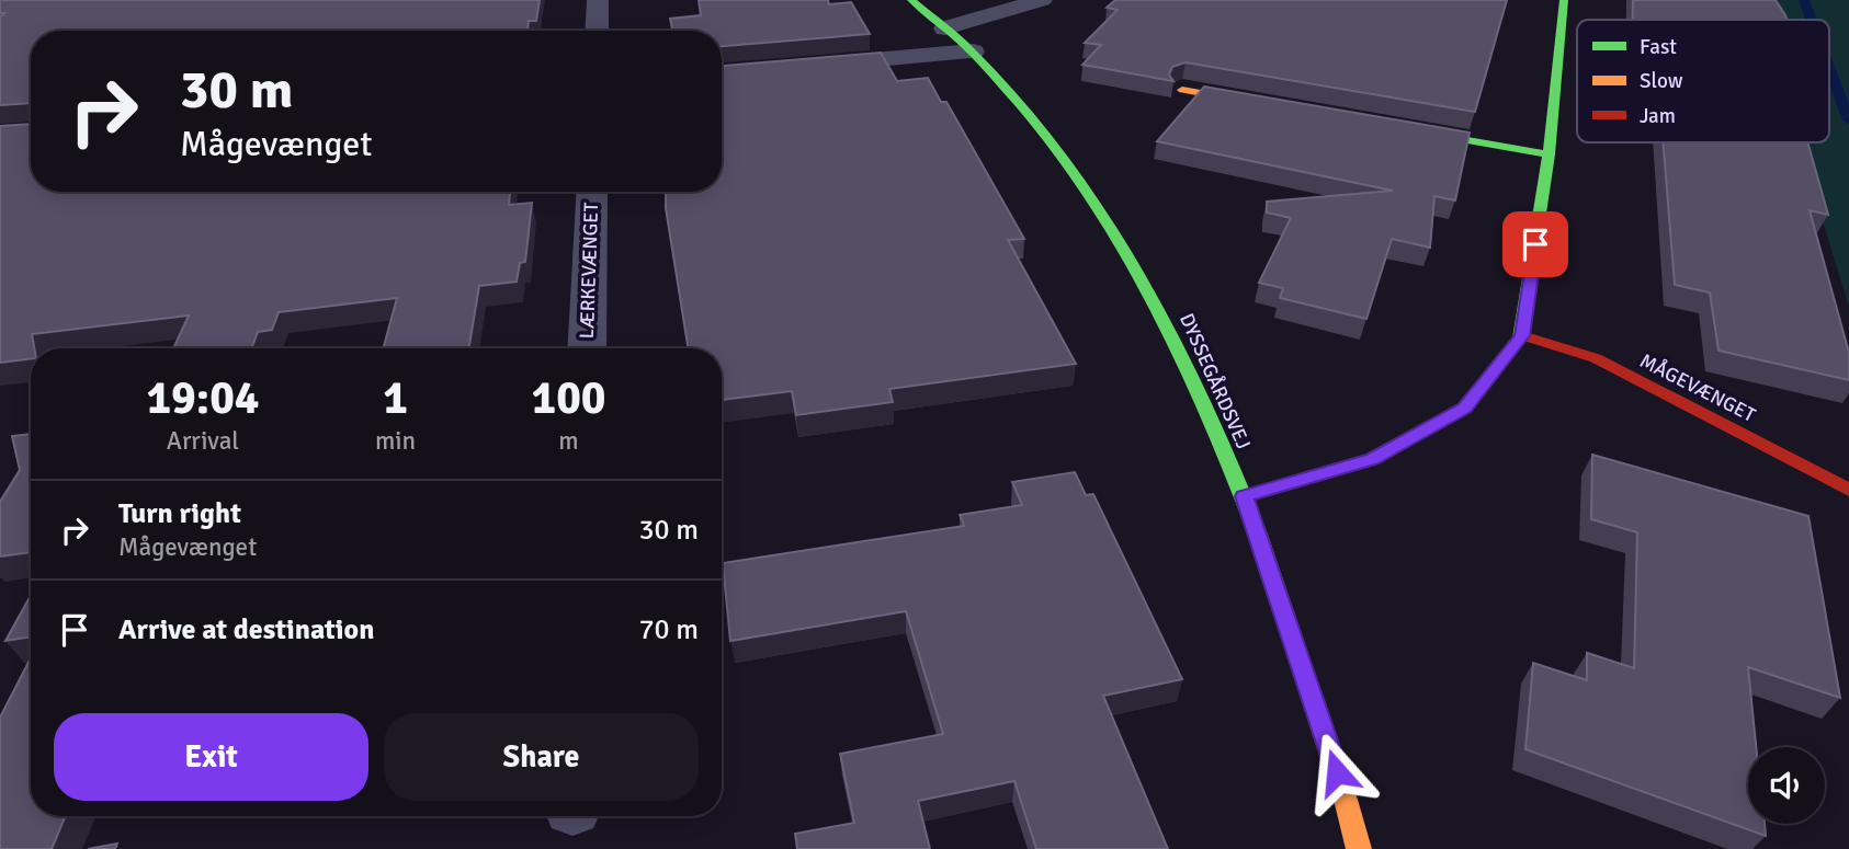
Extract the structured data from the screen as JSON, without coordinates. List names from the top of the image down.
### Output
{
  "streets": {
    "street": ["LÆRKEVÆNGET", "DYSSEGÅRDSVEJ", "MÅGEVÆNGET"]
  },
  "legend": ["Fast", "Slow", "Jam"],
  "page": {
    "turn": ["30 m", "Mågevænget"],
    "eta": [
      "19:04",
      "Arrival",
      "1",
      "min",
      "100",
      "m"
    ],
    "list": [
      {
        "name": "Turn right",
        "note": "Mågevænget",
        "value": "30 m"
      },
      {
        "name": "Arrive at destination",
        "value": "70 m"
      }
    ],
    "buttons": ["Exit", "Share"]
  }
}
